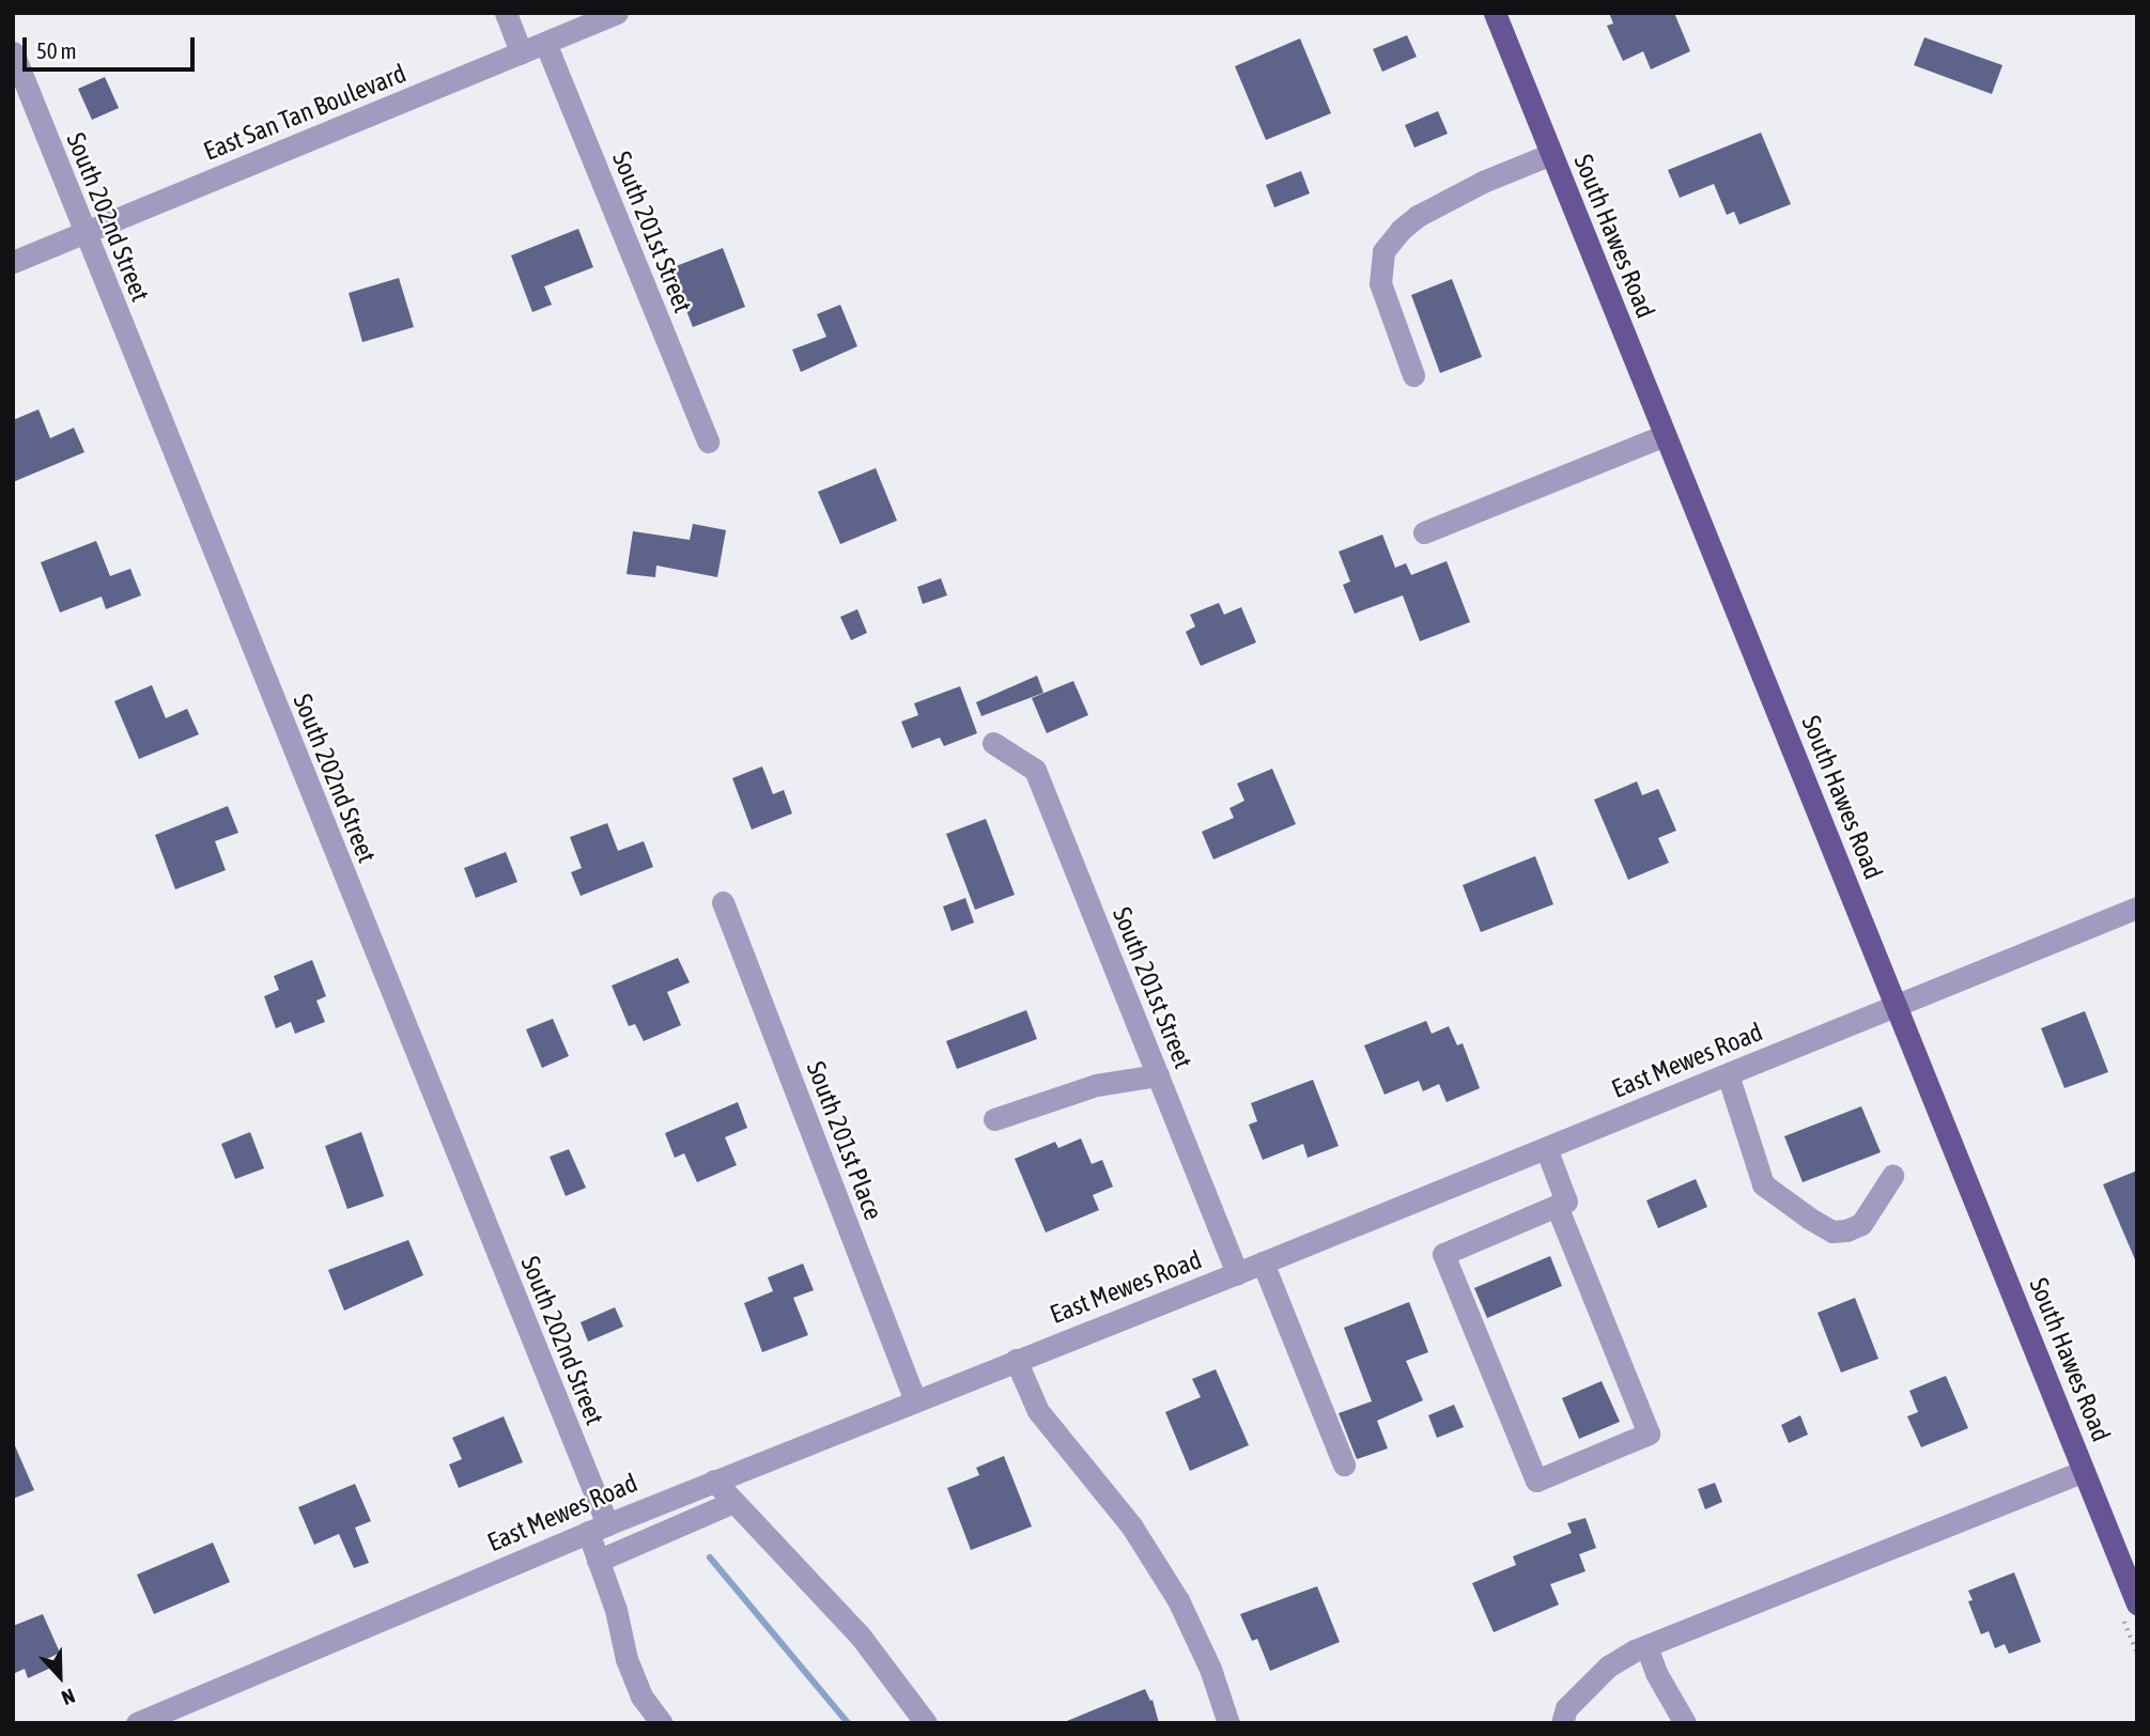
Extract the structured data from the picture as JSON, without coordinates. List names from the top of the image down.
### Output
{
  "streets": {
    "main road": ["South Hawes Road"],
    "street": [
      "East San Tan Boulevard",
      "South 202nd Street",
      "South 201st Street",
      "East Mewes Road",
      "South 201st Place"
    ]
  },
  "crossings": [
    ["East San Tan Boulevard", "South 202nd Street"],
    ["East San Tan Boulevard", "South 201st Street"],
    ["South 202nd Street", "East Mewes Road"],
    ["South 201st Street", "East Mewes Road"],
    ["South Hawes Road", "East Mewes Road"],
    ["East Mewes Road", "South 201st Place"]
  ],
  "scale_bar": "50 m",
  "north": "bottom"
}
